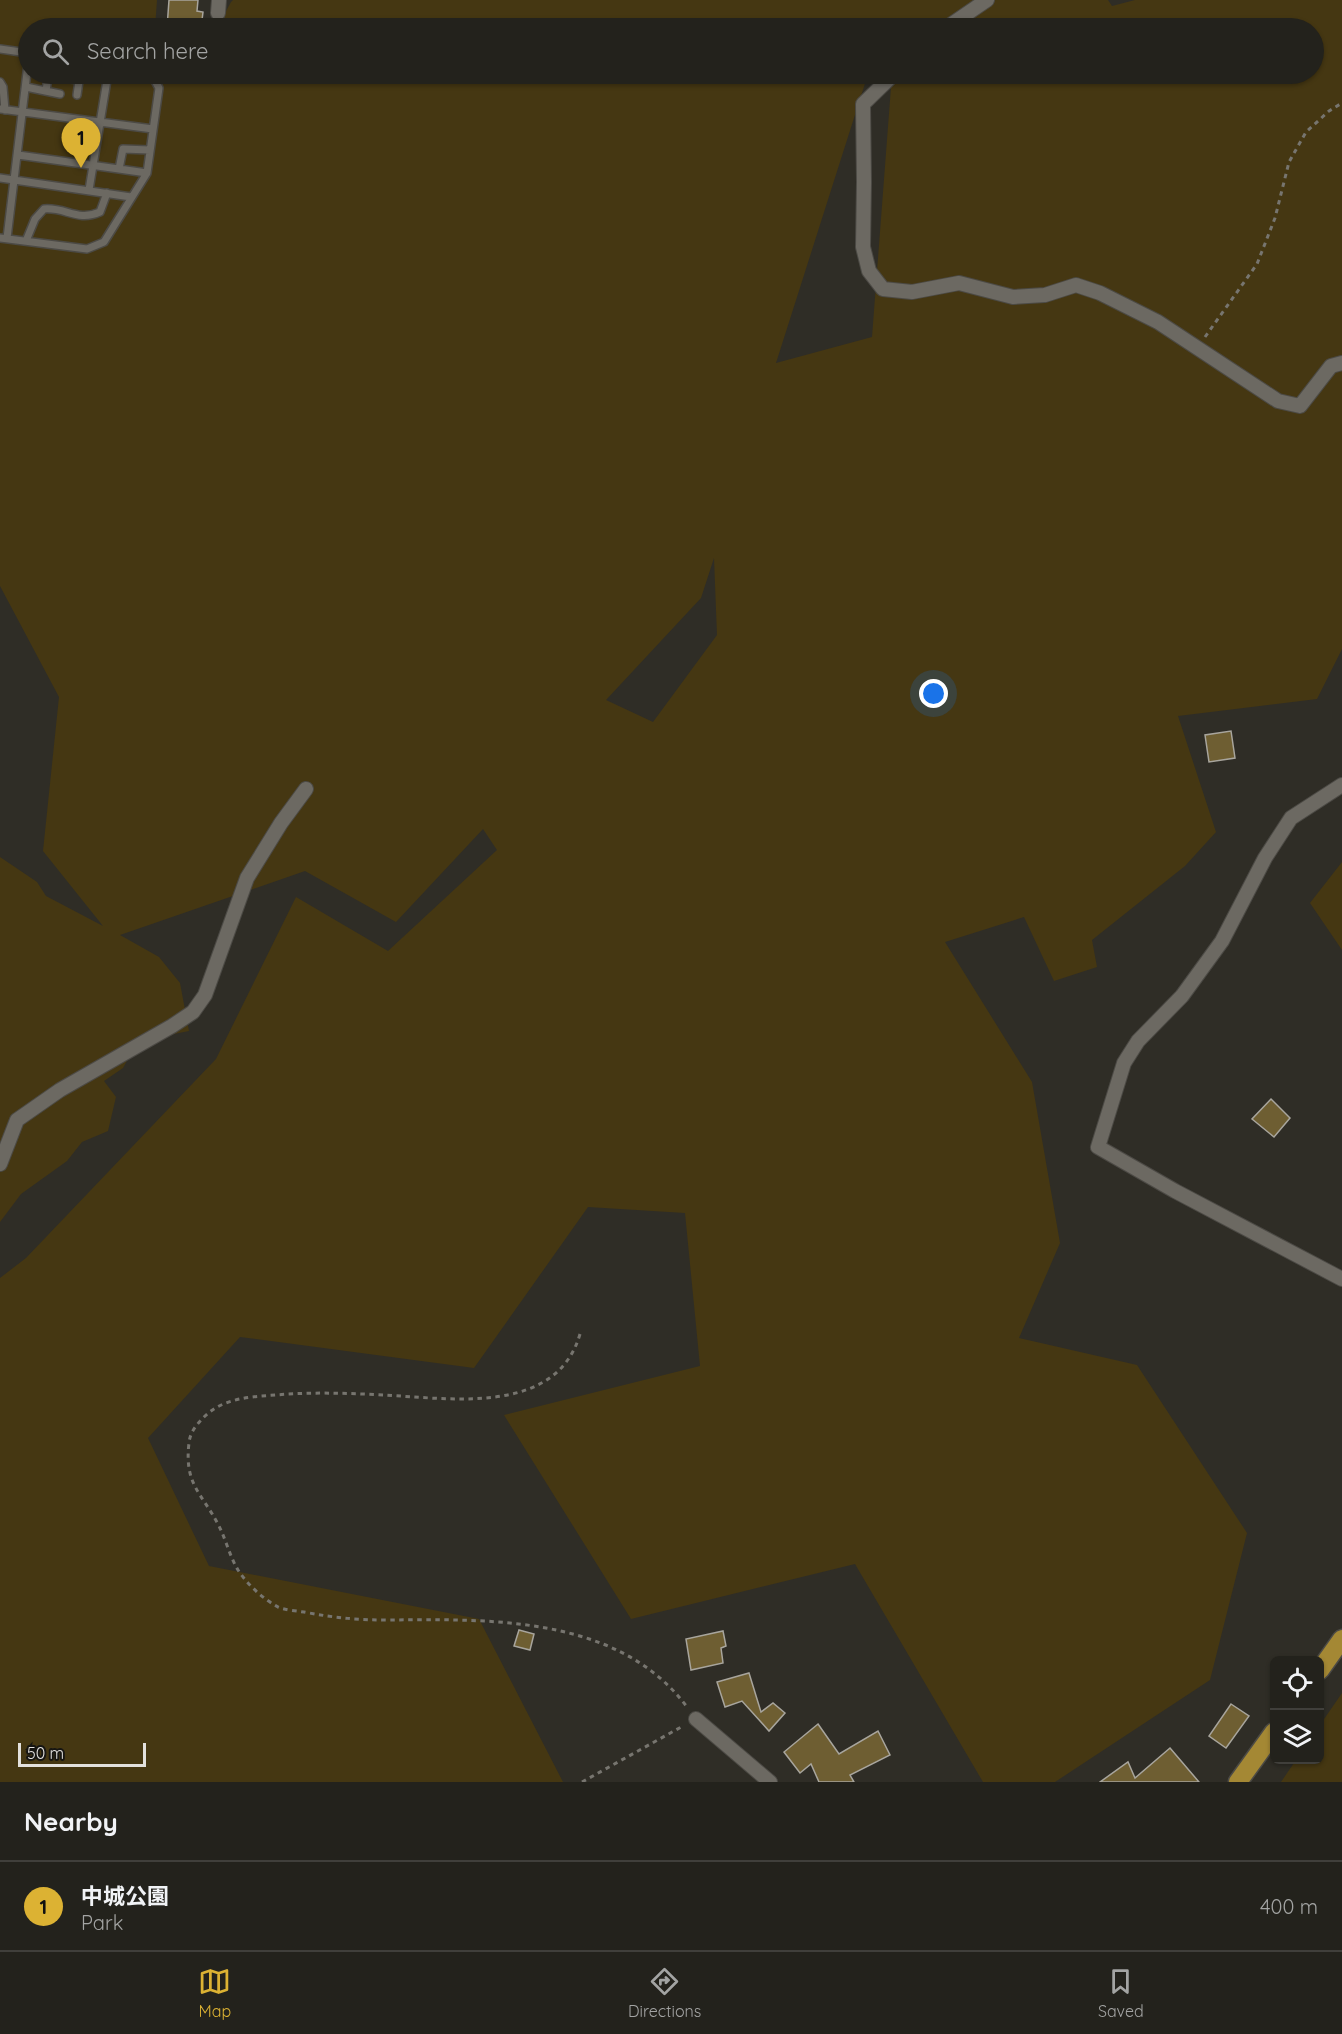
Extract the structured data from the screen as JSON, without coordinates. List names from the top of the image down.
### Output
{
  "scale_bar": "50 m",
  "page": {
    "search": "Search here",
    "pins": "1",
    "scale": "50 m",
    "heading": "Nearby",
    "list": [
      {
        "mark": "1",
        "name": "中城公園",
        "note": "Park",
        "value": "400 m"
      }
    ],
    "nav": ["Map", "Directions", "Saved"]
  }
}
